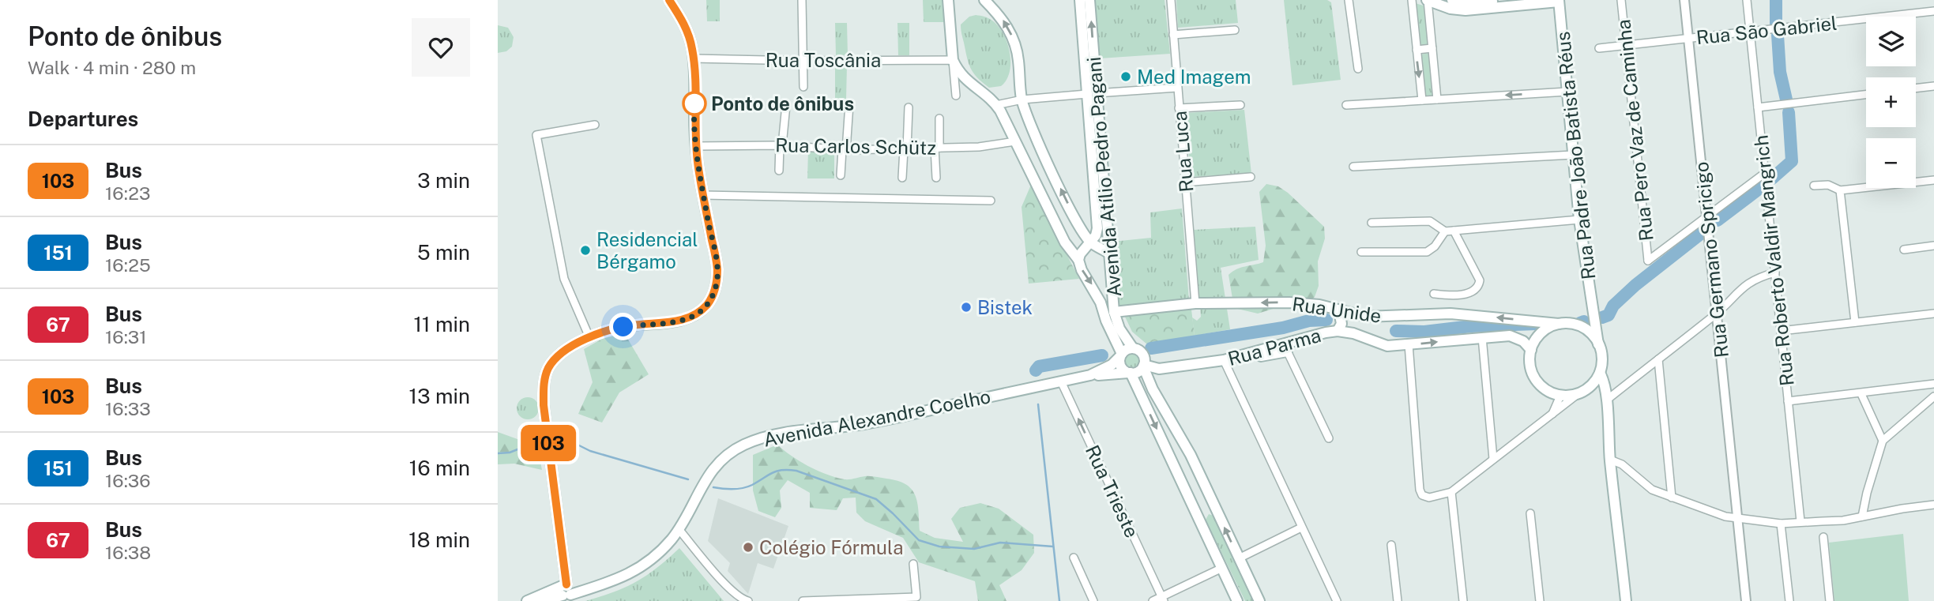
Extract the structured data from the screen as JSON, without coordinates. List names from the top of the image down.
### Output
{
  "streets": {
    "main road": [
      "Rua Padre João Batista Réus",
      "Avenida Atílio Pedro Pagani",
      "Rua Unide",
      "Rua Parma",
      "Avenida Alexandre Coelho"
    ],
    "street": [
      "Rua São Gabriel",
      "Rua Toscânia",
      "Rua Pero Vaz de Caminha",
      "Rua Carlos Schütz",
      "Rua Luca",
      "Rua Germano Spricigo",
      "Rua Roberto Valdir Mangrich",
      "Rua Trieste"
    ]
  },
  "crossings": [
    ["Rua São Gabriel", "Rua Pero Vaz de Caminha"],
    ["Rua São Gabriel", "Rua Germano Spricigo"],
    ["Rua São Gabriel", "Rua Roberto Valdir Mangrich"],
    ["Rua Pero Vaz de Caminha", "Rua Germano Spricigo"],
    ["Rua Luca", "Rua Unide"],
    ["Rua Padre João Batista Réus", "Rua Unide"],
    ["Rua Padre João Batista Réus", "Rua Parma"],
    ["Avenida Atílio Pedro Pagani", "Rua Unide"],
    ["Avenida Atílio Pedro Pagani", "Rua Parma"],
    ["Avenida Atílio Pedro Pagani", "Avenida Alexandre Coelho"],
    ["Rua Unide", "Rua Parma"],
    ["Rua Parma", "Avenida Alexandre Coelho"],
    ["Avenida Alexandre Coelho", "Rua Trieste"]
  ],
  "one_way": ["Rua Unide", "Rua Trieste"],
  "places": [
    "Med Imagem",
    "Ponto de ônibus",
    "Residencial Bérgamo",
    "Bistek",
    "Colégio Fórmula"
  ],
  "lines": ["bus line 103"],
  "page": {
    "heading": [
      ["Ponto de ônibus", "Walk · 4 min · 280 m"],
      "Departures"
    ],
    "on_map": "103",
    "map_buttons": ["+", "−"],
    "list": [
      {
        "mark": "103",
        "name": "Bus",
        "note": "16:23",
        "value": "3 min"
      },
      {
        "mark": "151",
        "name": "Bus",
        "note": "16:25",
        "value": "5 min"
      },
      {
        "mark": "67",
        "name": "Bus",
        "note": "16:31",
        "value": "11 min"
      },
      {
        "mark": "103",
        "name": "Bus",
        "note": "16:33",
        "value": "13 min"
      },
      {
        "mark": "151",
        "name": "Bus",
        "note": "16:36",
        "value": "16 min"
      },
      {
        "mark": "67",
        "name": "Bus",
        "note": "16:38",
        "value": "18 min"
      }
    ]
  }
}
